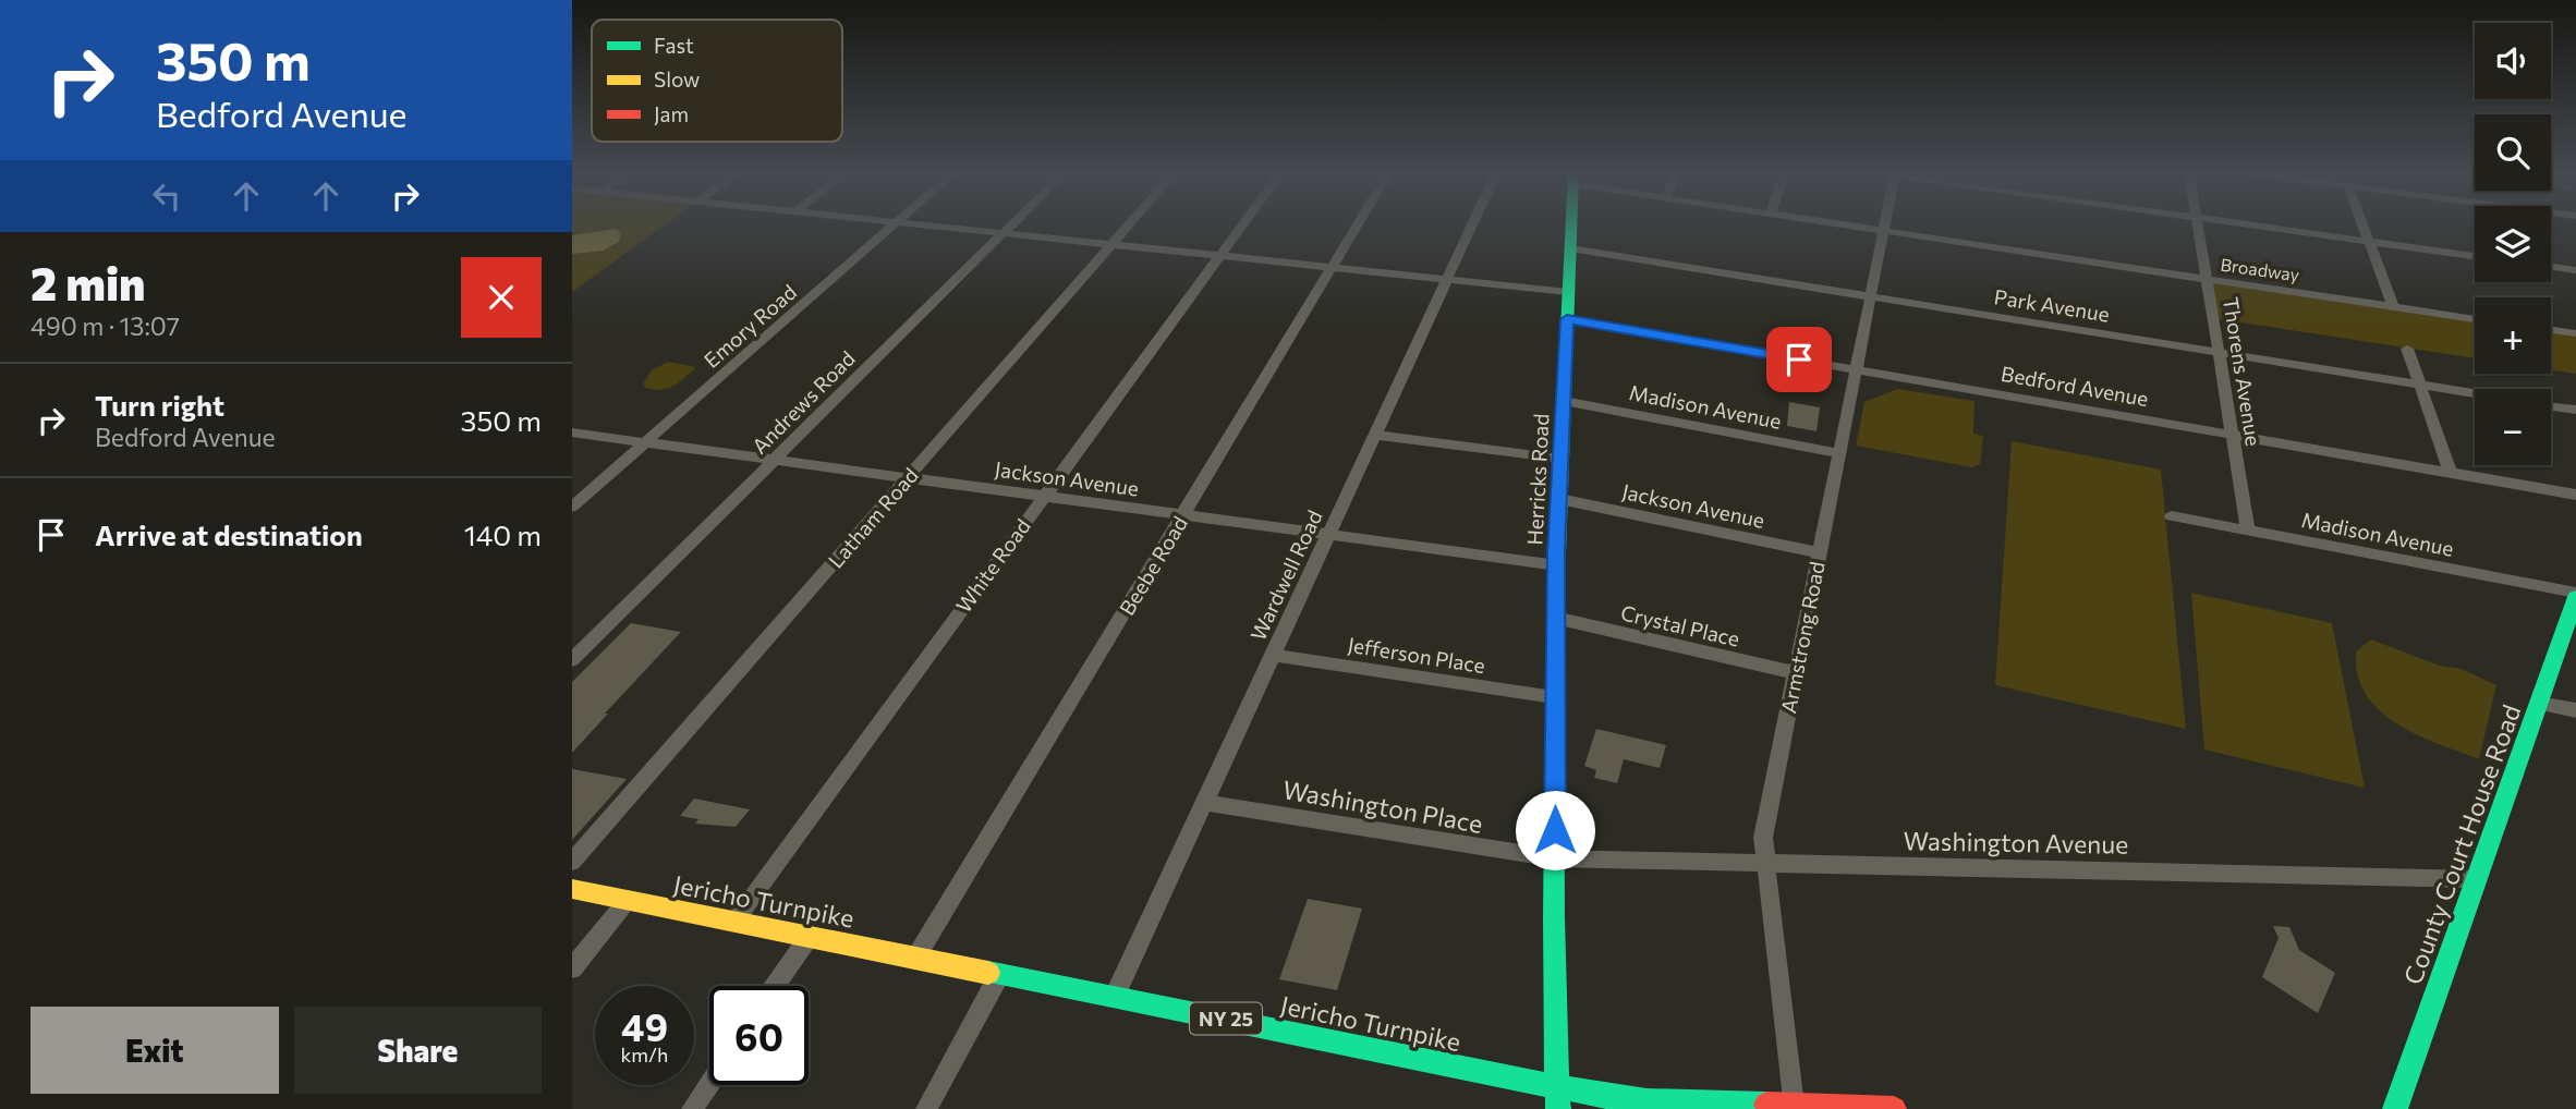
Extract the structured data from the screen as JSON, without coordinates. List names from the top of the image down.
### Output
{
  "streets": {
    "main road": [
      "Herricks Road",
      "County Court House Road",
      "Jericho Turnpike",
      "NY 25"
    ],
    "street": [
      "Broadway",
      "Park Avenue",
      "Emory Road",
      "Thorens Avenue",
      "Bedford Avenue",
      "Andrews Road",
      "Madison Avenue",
      "Jackson Avenue",
      "Latham Road",
      "White Road",
      "Beebe Road",
      "Wardwell Road",
      "Crystal Place",
      "Armstrong Road",
      "Jefferson Place",
      "Washington Place",
      "Washington Avenue"
    ]
  },
  "crossings": [
    ["Broadway", "Thorens Avenue"],
    ["Broadway", "Armstrong Road"],
    ["Park Avenue", "Thorens Avenue"],
    ["Park Avenue", "Herricks Road"],
    ["Park Avenue", "Armstrong Road"],
    ["Emory Road", "Jackson Avenue"],
    ["Thorens Avenue", "Bedford Avenue"],
    ["Thorens Avenue", "Madison Avenue"],
    ["Bedford Avenue", "Herricks Road"],
    ["Bedford Avenue", "Armstrong Road"],
    ["Andrews Road", "Jackson Avenue"],
    ["Madison Avenue", "Herricks Road"],
    ["Madison Avenue", "Armstrong Road"],
    ["Madison Avenue", "County Court House Road"],
    ["Jackson Avenue", "Herricks Road"],
    ["Jackson Avenue", "Latham Road"],
    ["Jackson Avenue", "White Road"],
    ["Jackson Avenue", "Beebe Road"],
    ["Jackson Avenue", "Wardwell Road"],
    ["Jackson Avenue", "Armstrong Road"],
    ["Herricks Road", "Crystal Place"],
    ["Herricks Road", "Jefferson Place"],
    ["Herricks Road", "Washington Place"],
    ["Herricks Road", "Washington Avenue"],
    ["Herricks Road", "Jericho Turnpike"],
    ["White Road", "Jericho Turnpike"],
    ["Beebe Road", "Jericho Turnpike"],
    ["Wardwell Road", "Jefferson Place"],
    ["Wardwell Road", "Washington Place"],
    ["Wardwell Road", "Jericho Turnpike"],
    ["Crystal Place", "Armstrong Road"],
    ["Armstrong Road", "Washington Avenue"],
    ["Armstrong Road", "Jericho Turnpike"],
    ["Washington Place", "Washington Avenue"],
    ["Washington Avenue", "County Court House Road"]
  ],
  "legend": ["Fast", "Slow", "Jam"],
  "page": {
    "turn": ["350 m", "Bedford Avenue"],
    "map_buttons": ["+", "−"],
    "heading": ["2 min", "490 m · 13:07"],
    "list": [
      {
        "name": "Turn right",
        "note": "Bedford Avenue",
        "value": "350 m"
      },
      {
        "name": "Arrive at destination",
        "value": "140 m"
      }
    ],
    "speed": "49 km/h",
    "limit": "60",
    "buttons": ["Exit", "Share"]
  }
}
